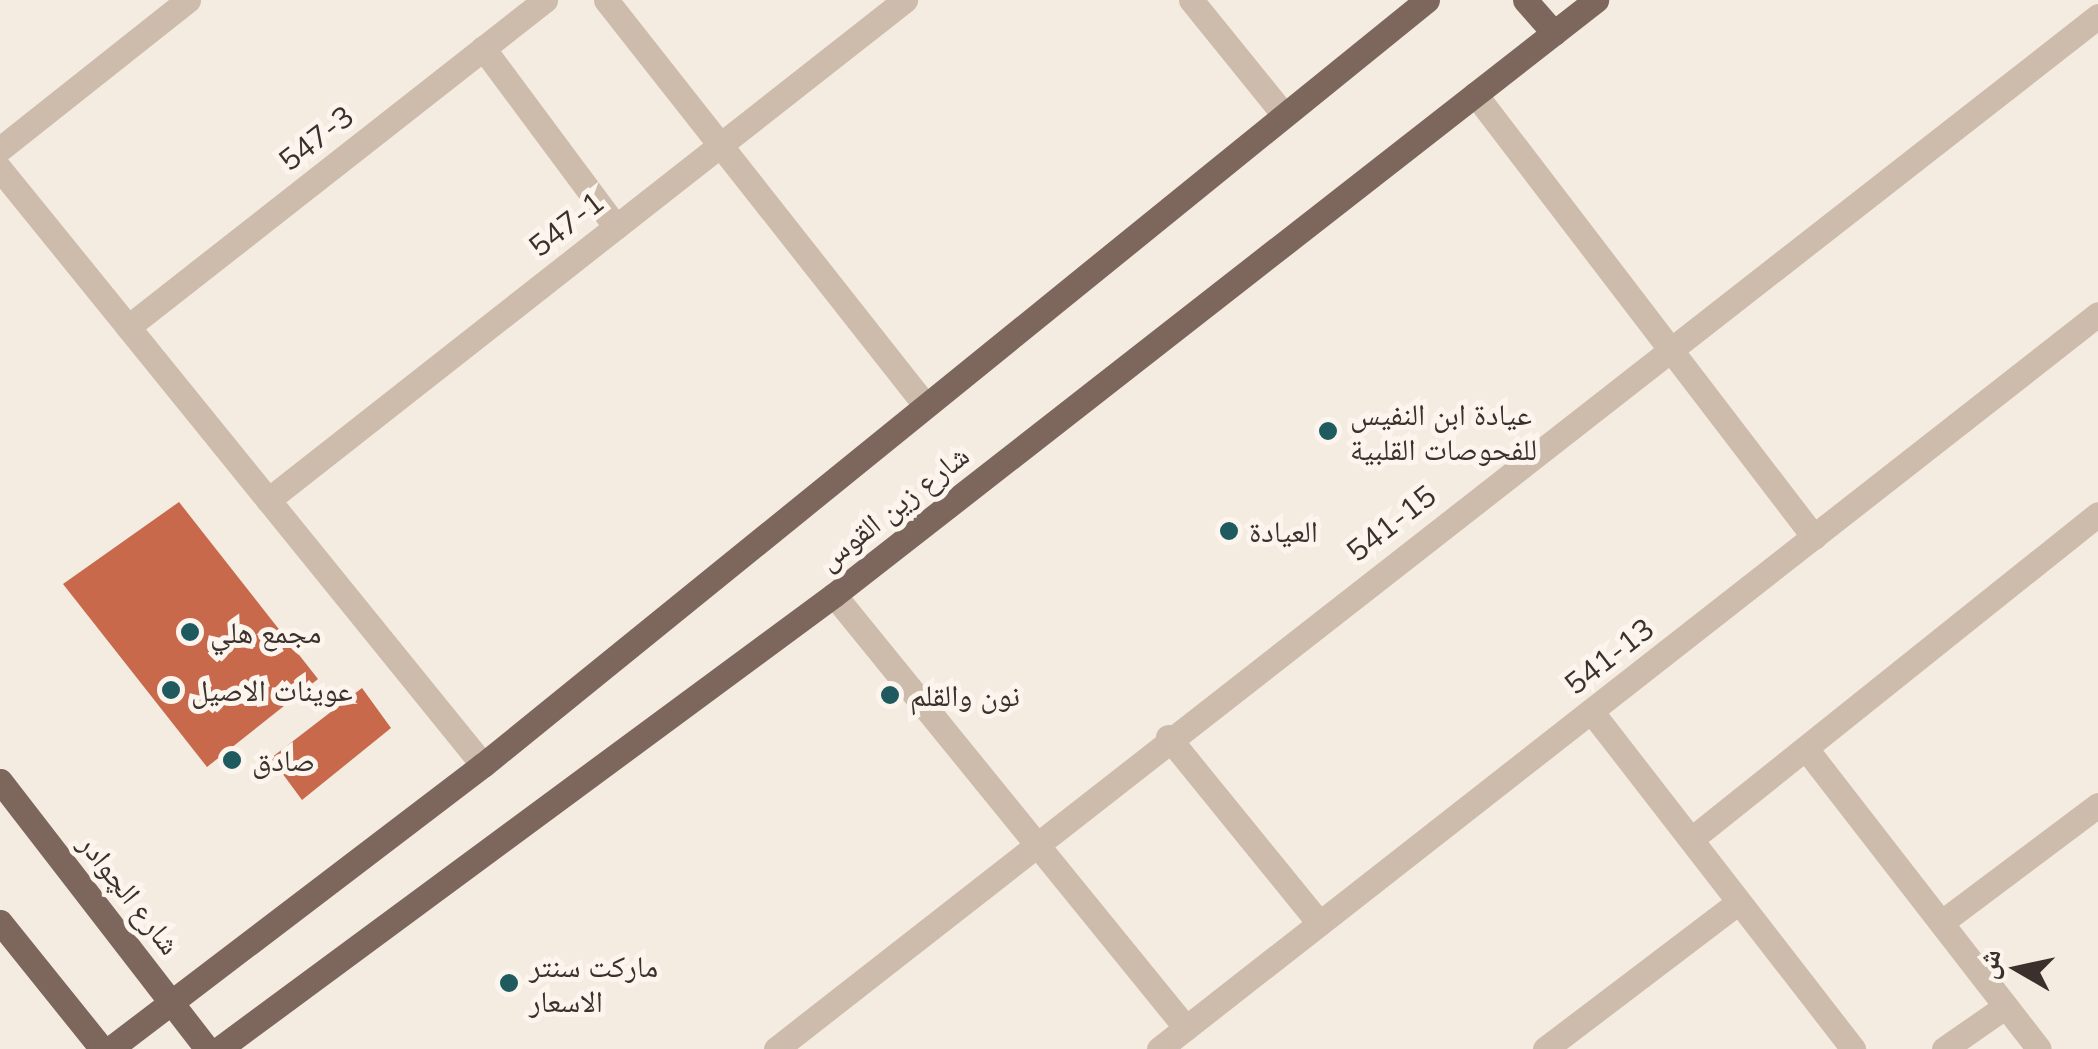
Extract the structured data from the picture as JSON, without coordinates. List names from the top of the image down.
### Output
{
  "streets": {
    "main road": ["شارع زين القوس", "شارع الچوادر"],
    "street": [
      "547-3",
      "547-1",
      "541-15",
      "541-13"
    ]
  },
  "crossings": [
    ["شارع زين القوس", "شارع الچوادر"]
  ],
  "places": [
    "عيادة ابن النفيس للفحوصات القلبية",
    "العيادة",
    "مجمع هلي",
    "عوينات الاصيل",
    "نون والقلم",
    "صادق",
    "ماركت سنتر الاسعار"
  ],
  "north": "left"
}
